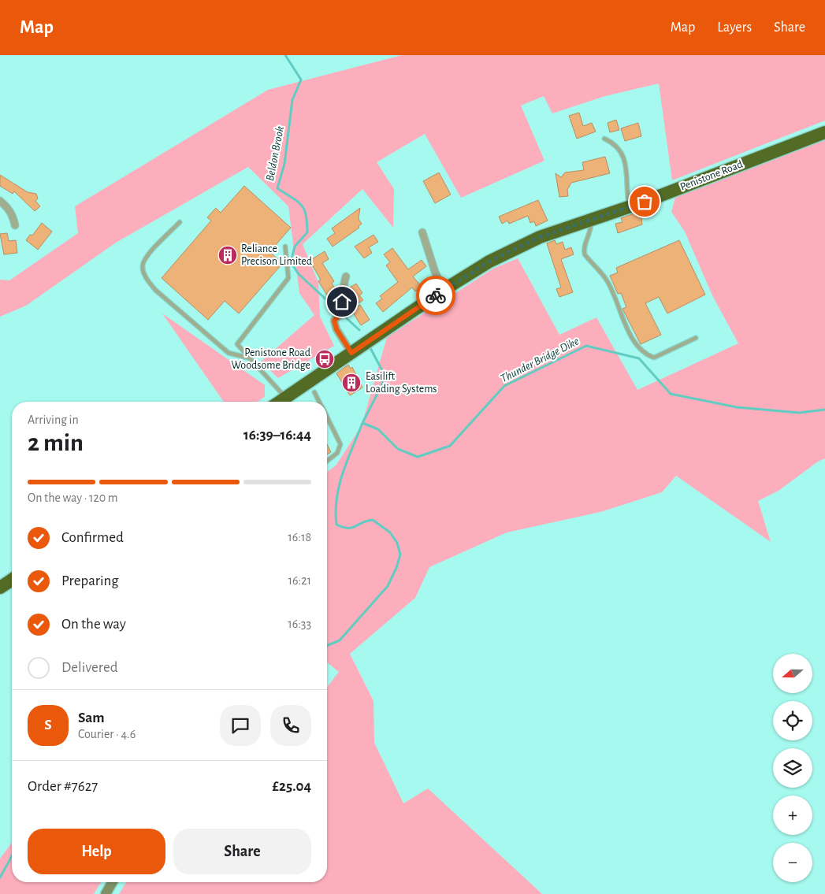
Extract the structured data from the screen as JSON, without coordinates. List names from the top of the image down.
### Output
{
  "streets": {
    "highway": ["Penistone Road"]
  },
  "water": ["Beldon Brook", "Thunder Bridge Dike"],
  "places": {
    "building": ["Reliance Precison Limited", "Easilift Loading Systems"],
    "bus stop": ["Penistone Road Woodsome Bridge"]
  },
  "north": "left",
  "page": {
    "header": "Map",
    "nav": ["Map", "Layers", "Share"],
    "heading": ["2 min", "Arriving in", "16:39–16:44"],
    "panel": [
      "Sam",
      "Courier · 4.6",
      "Order #7627",
      "£25.04"
    ],
    "bar": "On the way · 120 m",
    "list": [
      ["Confirmed", "16:18"],
      ["Preparing", "16:21"],
      ["On the way", "16:33"],
      "Delivered"
    ],
    "map_buttons": ["+", "−"],
    "round": "S",
    "buttons": ["Help", "Share"]
  }
}
